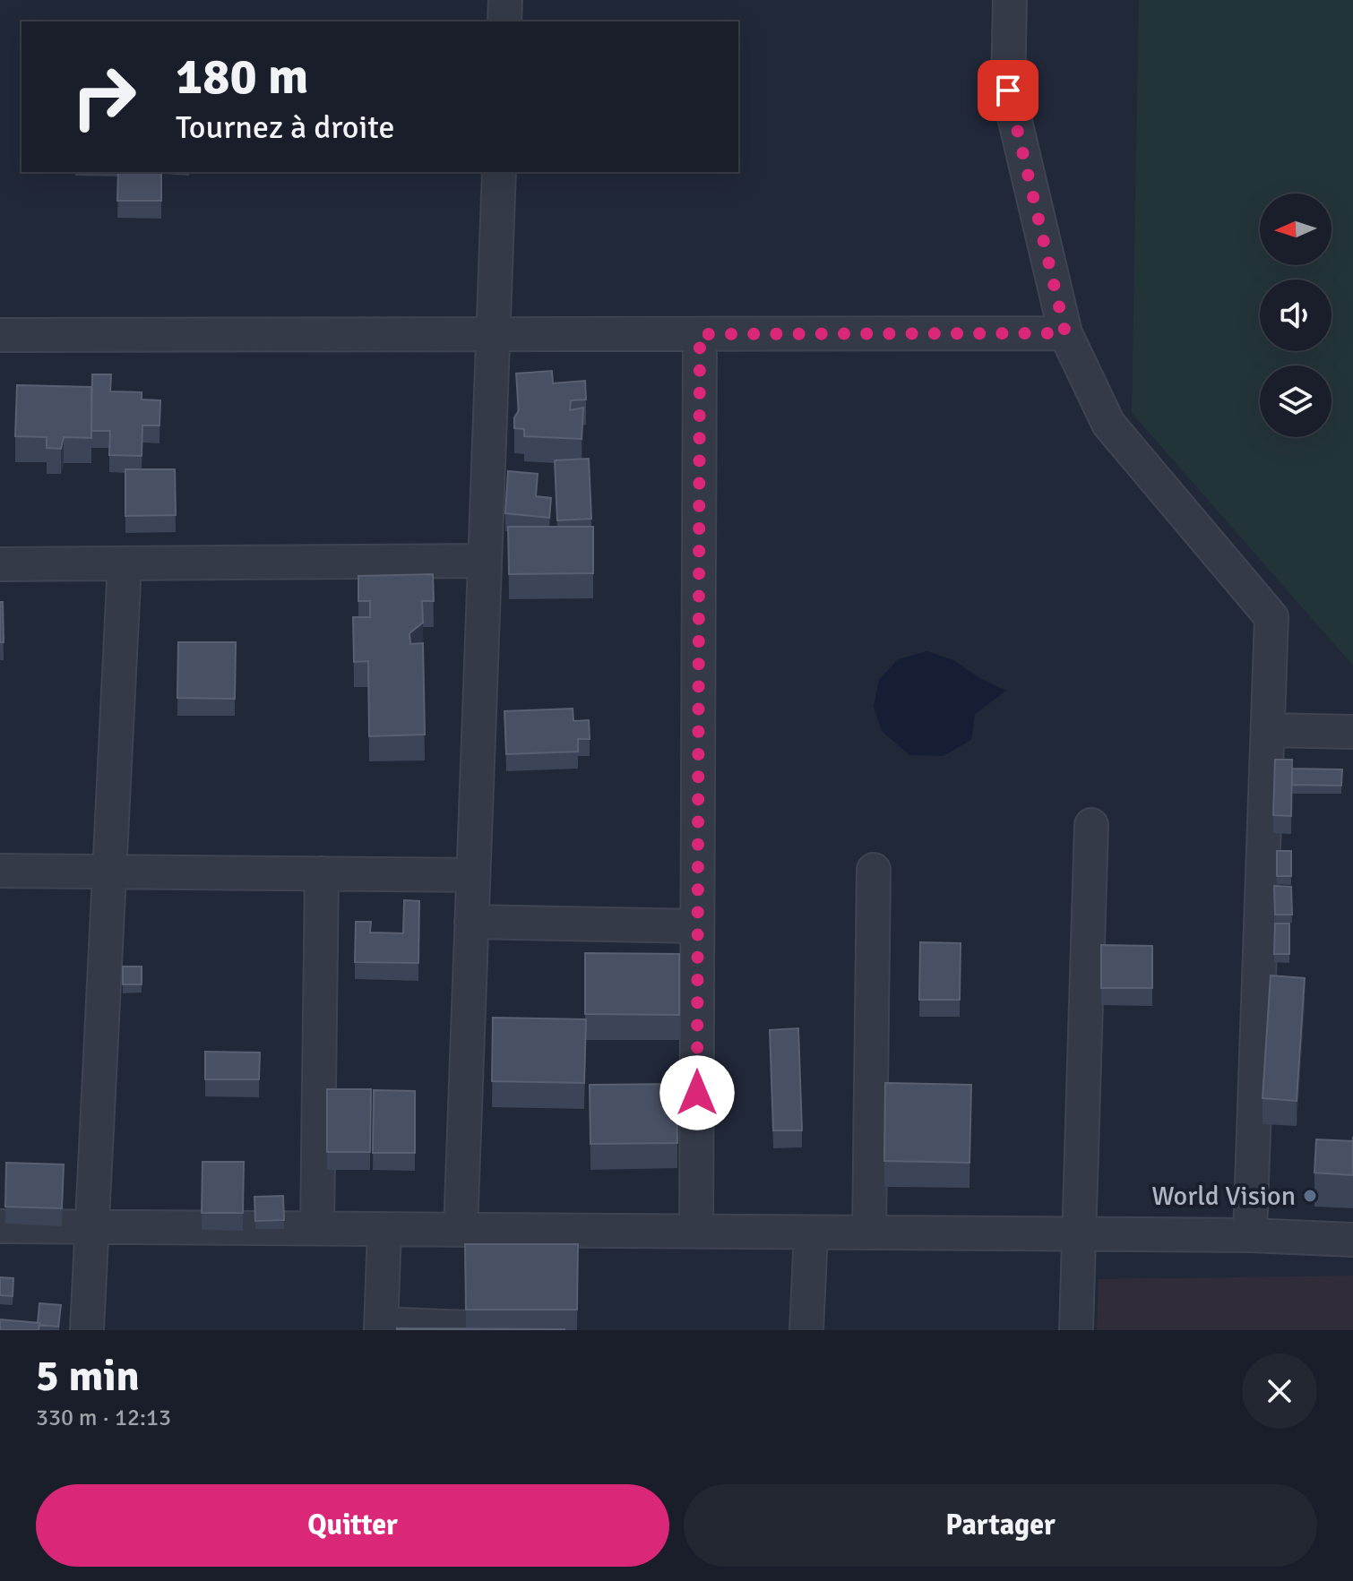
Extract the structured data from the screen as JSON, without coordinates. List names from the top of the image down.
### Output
{
  "places": ["World Vision"],
  "north": "left",
  "page": {
    "turn": ["180 m", "Tournez à droite"],
    "heading": ["5 min", "330 m · 12:13"],
    "buttons": ["Quitter", "Partager"]
  }
}
